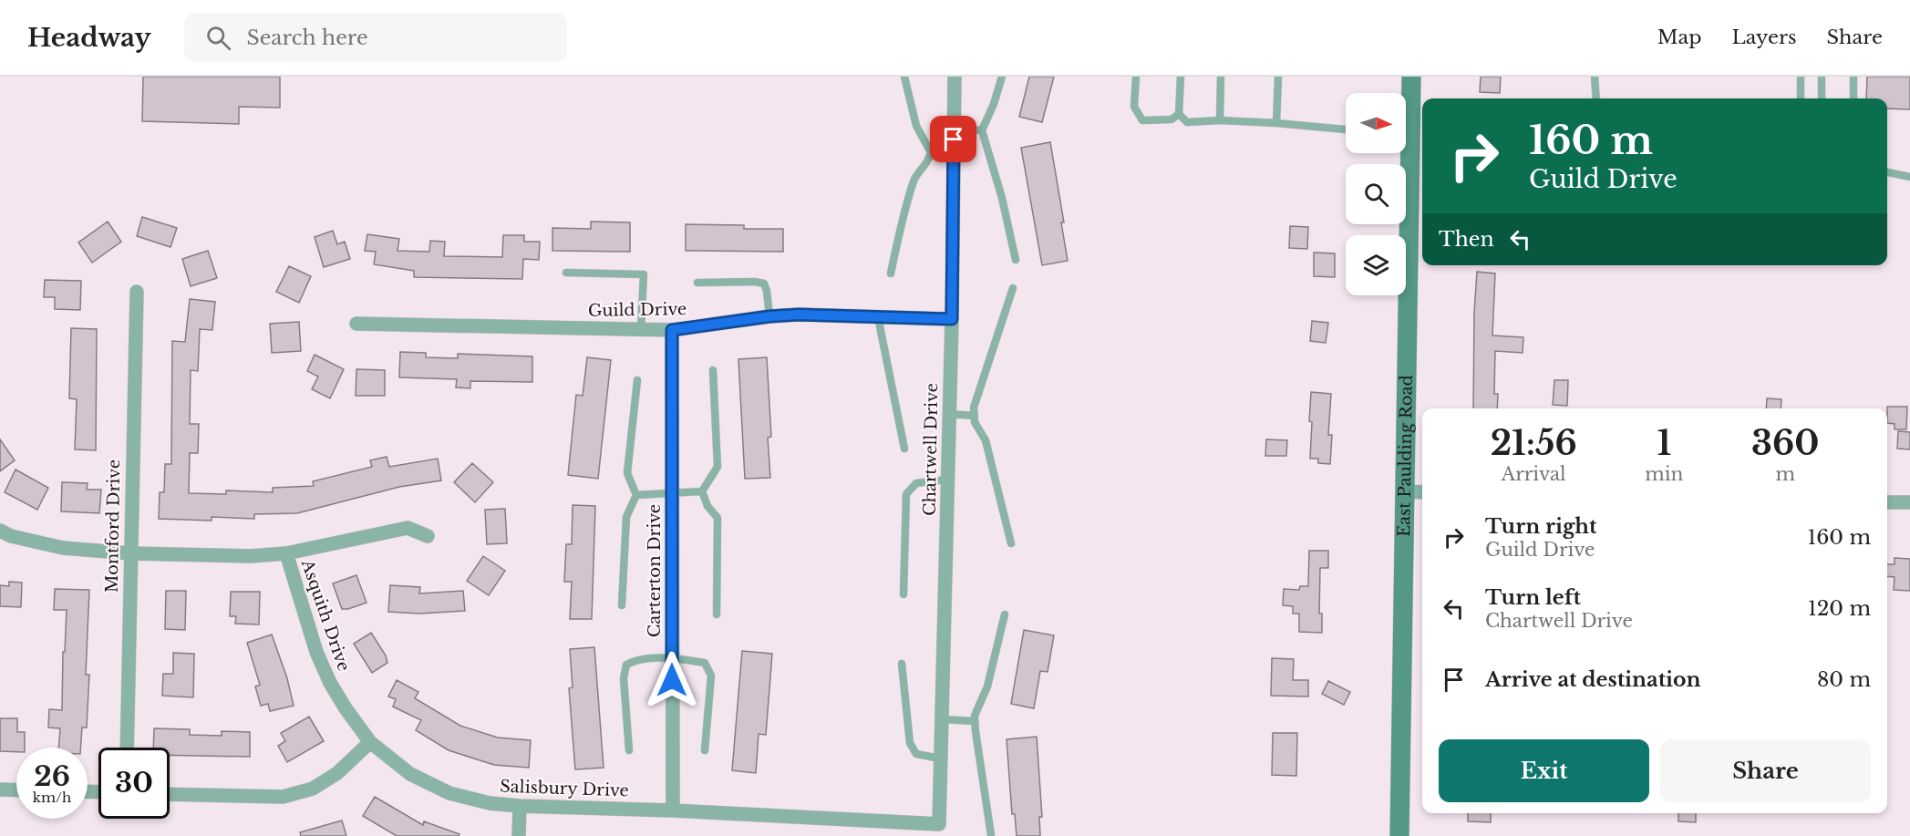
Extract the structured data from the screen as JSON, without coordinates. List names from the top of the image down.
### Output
{
  "streets": {
    "main road": ["East Paulding Road"],
    "street": [
      "Guild Drive",
      "Chartwell Drive",
      "Montford Drive",
      "Carterton Drive",
      "Asquith Drive",
      "Salisbury Drive"
    ]
  },
  "crossings": [
    ["Guild Drive", "Chartwell Drive"],
    ["Guild Drive", "Carterton Drive"],
    ["Chartwell Drive", "Salisbury Drive"],
    ["Carterton Drive", "Salisbury Drive"],
    ["Asquith Drive", "Salisbury Drive"]
  ],
  "north": "right",
  "page": {
    "header": "Headway",
    "search": "Search here",
    "nav": ["Map", "Layers", "Share"],
    "turn": ["160 m", "Guild Drive"],
    "then": "Then",
    "eta": [
      "21:56",
      "Arrival",
      "1",
      "min",
      "360",
      "m"
    ],
    "list": [
      {
        "name": "Turn right",
        "note": "Guild Drive",
        "value": "160 m"
      },
      {
        "name": "Turn left",
        "note": "Chartwell Drive",
        "value": "120 m"
      },
      {
        "name": "Arrive at destination",
        "value": "80 m"
      }
    ],
    "buttons": ["Exit", "Share"],
    "speed": "26 km/h",
    "limit": "30"
  }
}
